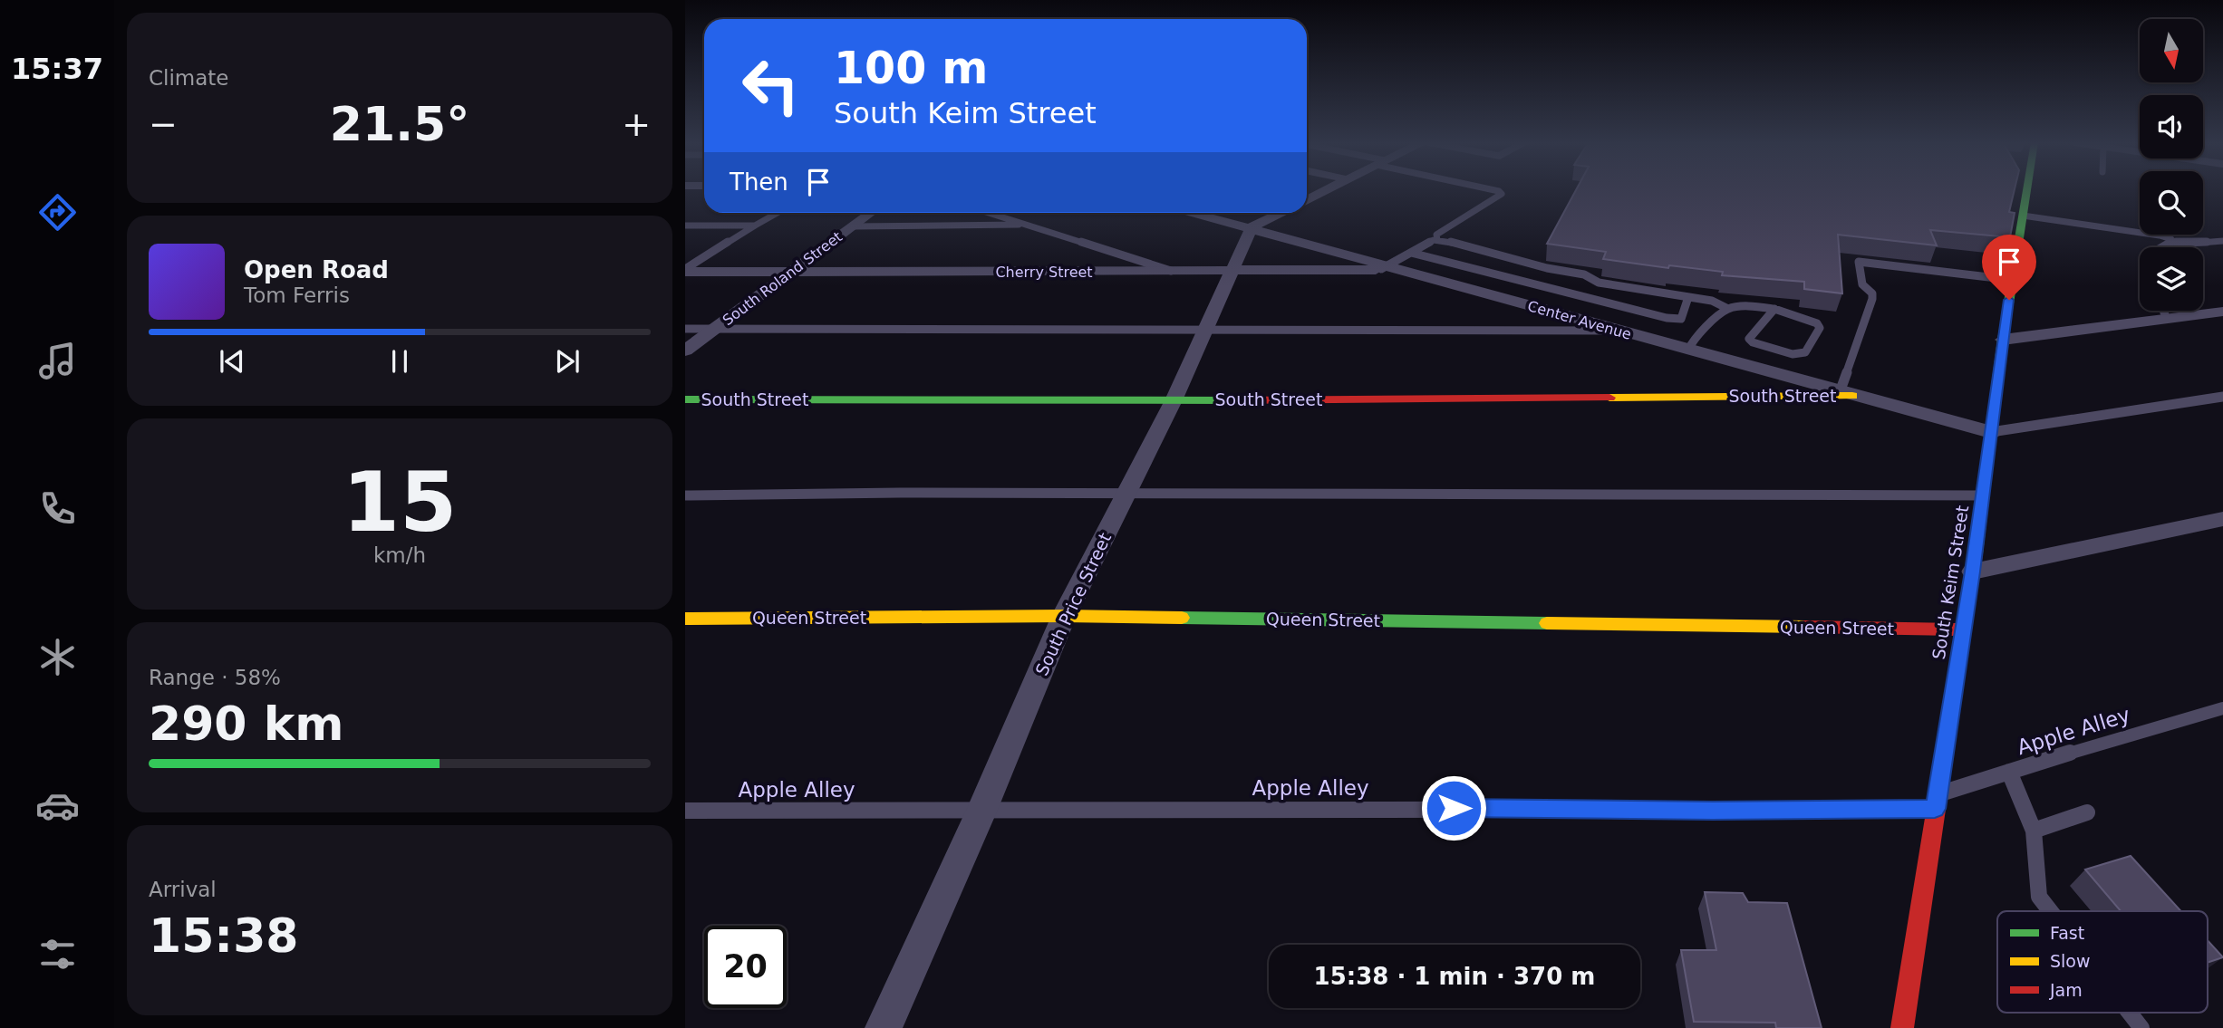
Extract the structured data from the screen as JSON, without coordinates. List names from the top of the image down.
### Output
{
  "streets": {
    "street": [
      "Cherry Street",
      "South Roland Street",
      "Center Avenue",
      "South Street",
      "South Keim Street",
      "South Price Street",
      "Queen Street"
    ],
    "lane": ["Apple Alley"]
  },
  "crossings": [
    ["Cherry Street", "South Roland Street"],
    ["Cherry Street", "Center Avenue"],
    ["Cherry Street", "South Price Street"],
    ["Center Avenue", "South Street"],
    ["Center Avenue", "South Keim Street"],
    ["Center Avenue", "South Price Street"],
    ["South Street", "South Price Street"],
    ["South Keim Street", "Queen Street"],
    ["South Keim Street", "Apple Alley"],
    ["South Price Street", "Queen Street"],
    ["South Price Street", "Apple Alley"]
  ],
  "legend": ["Fast", "Slow", "Jam"],
  "north": "bottom",
  "page": {
    "tabs": "15:37",
    "tile": [
      "Climate",
      ["15", "km/h"],
      ["Range · 58%", "290 km"],
      ["Arrival", "15:38"]
    ],
    "turn": ["100 m", "South Keim Street"],
    "heat": ["−", "21.5°", "+"],
    "then": "Then",
    "song": ["Open Road", "Tom Ferris"],
    "limit": "20",
    "trip": "15:38 · 1 min · 370 m"
  }
}
